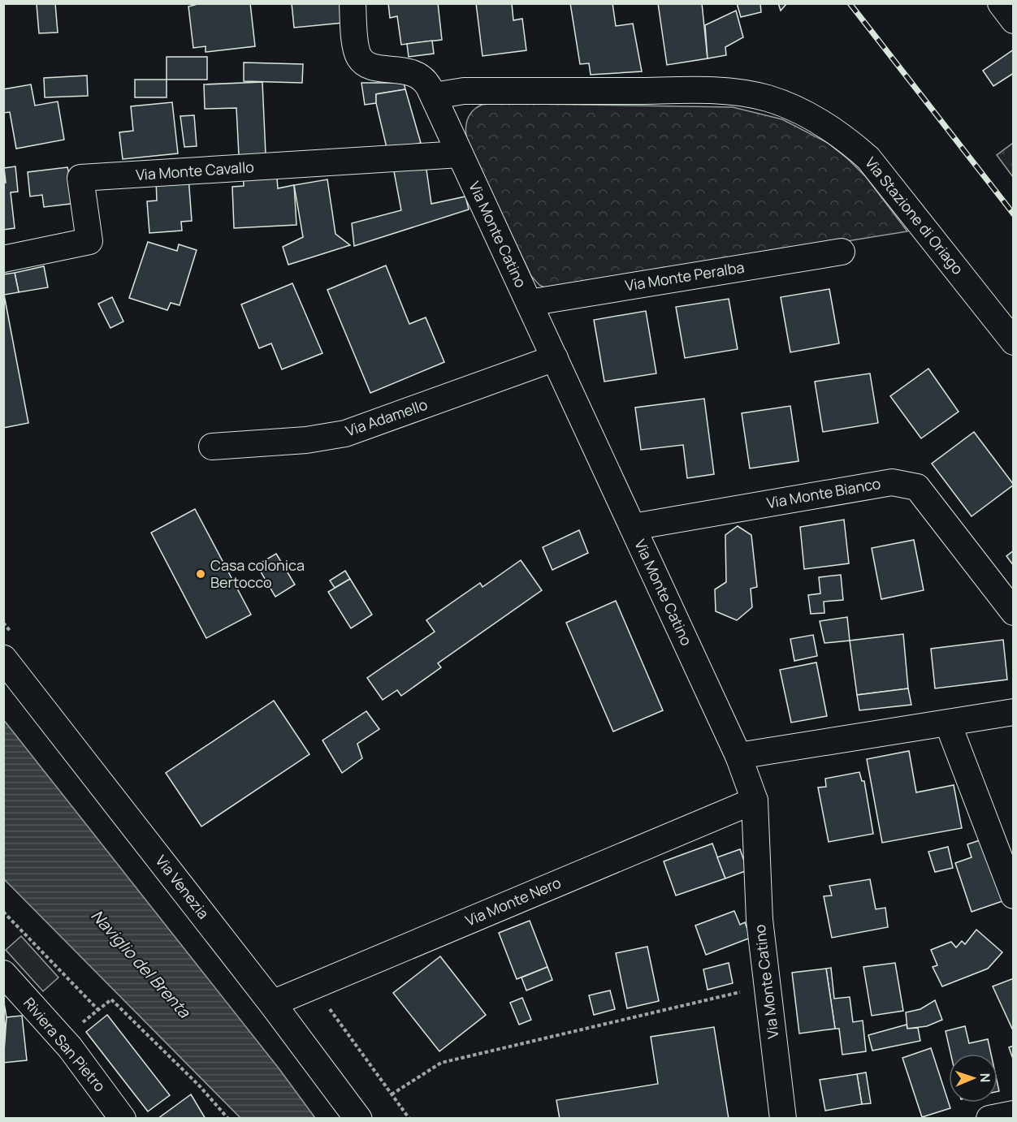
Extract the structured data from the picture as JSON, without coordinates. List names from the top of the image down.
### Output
{
  "streets": {
    "main road": ["Via Venezia"],
    "street": [
      "Via Monte Cavallo",
      "Via Stazione di Oriago",
      "Via Monte Catino",
      "Via Monte Peralba",
      "Via Adamello",
      "Via Monte Bianco",
      "Via Monte Nero",
      "Riviera San Pietro"
    ]
  },
  "crossings": [
    ["Via Monte Cavallo", "Via Monte Catino"],
    ["Via Stazione di Oriago", "Via Monte Catino"],
    ["Via Monte Catino", "Via Monte Peralba"],
    ["Via Monte Catino", "Via Adamello"],
    ["Via Monte Catino", "Via Monte Bianco"],
    ["Via Monte Catino", "Via Monte Nero"],
    ["Via Venezia", "Via Monte Nero"]
  ],
  "water": ["Naviglio del Brenta"],
  "places": ["Casa colonica Bertocco"],
  "north": "right"
}
